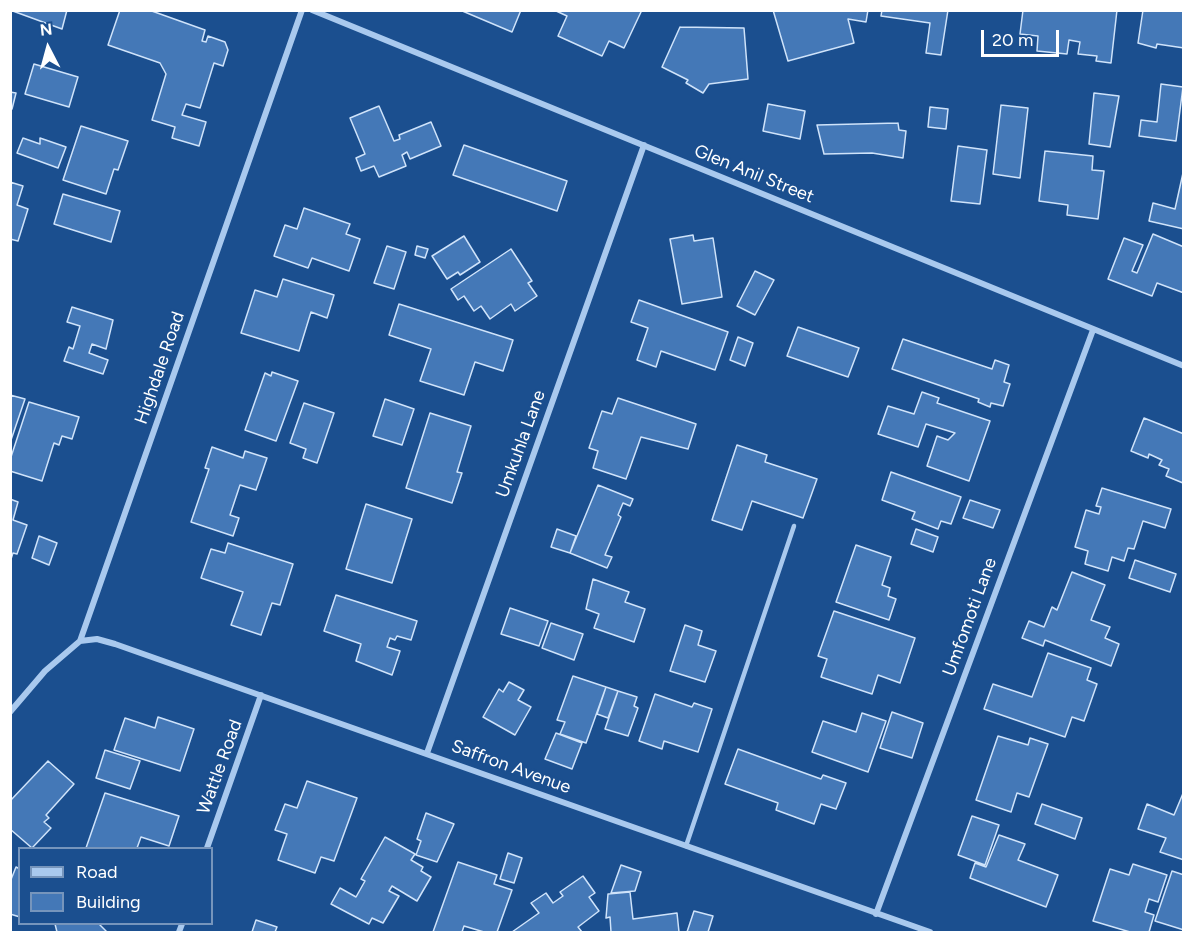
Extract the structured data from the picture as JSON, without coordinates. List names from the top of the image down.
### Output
{
  "streets": {
    "street": [
      "Glen Anil Street",
      "Highdale Road",
      "Umkuhla Lane",
      "Umfomoti Lane",
      "Wattle Road",
      "Saffron Avenue"
    ]
  },
  "crossings": [
    ["Glen Anil Street", "Umkuhla Lane"],
    ["Glen Anil Street", "Umfomoti Lane"],
    ["Highdale Road", "Saffron Avenue"],
    ["Umkuhla Lane", "Saffron Avenue"],
    ["Umfomoti Lane", "Saffron Avenue"],
    ["Wattle Road", "Saffron Avenue"]
  ],
  "legend": ["Road", "Building"],
  "scale_bar": "20 m",
  "north": "top"
}
